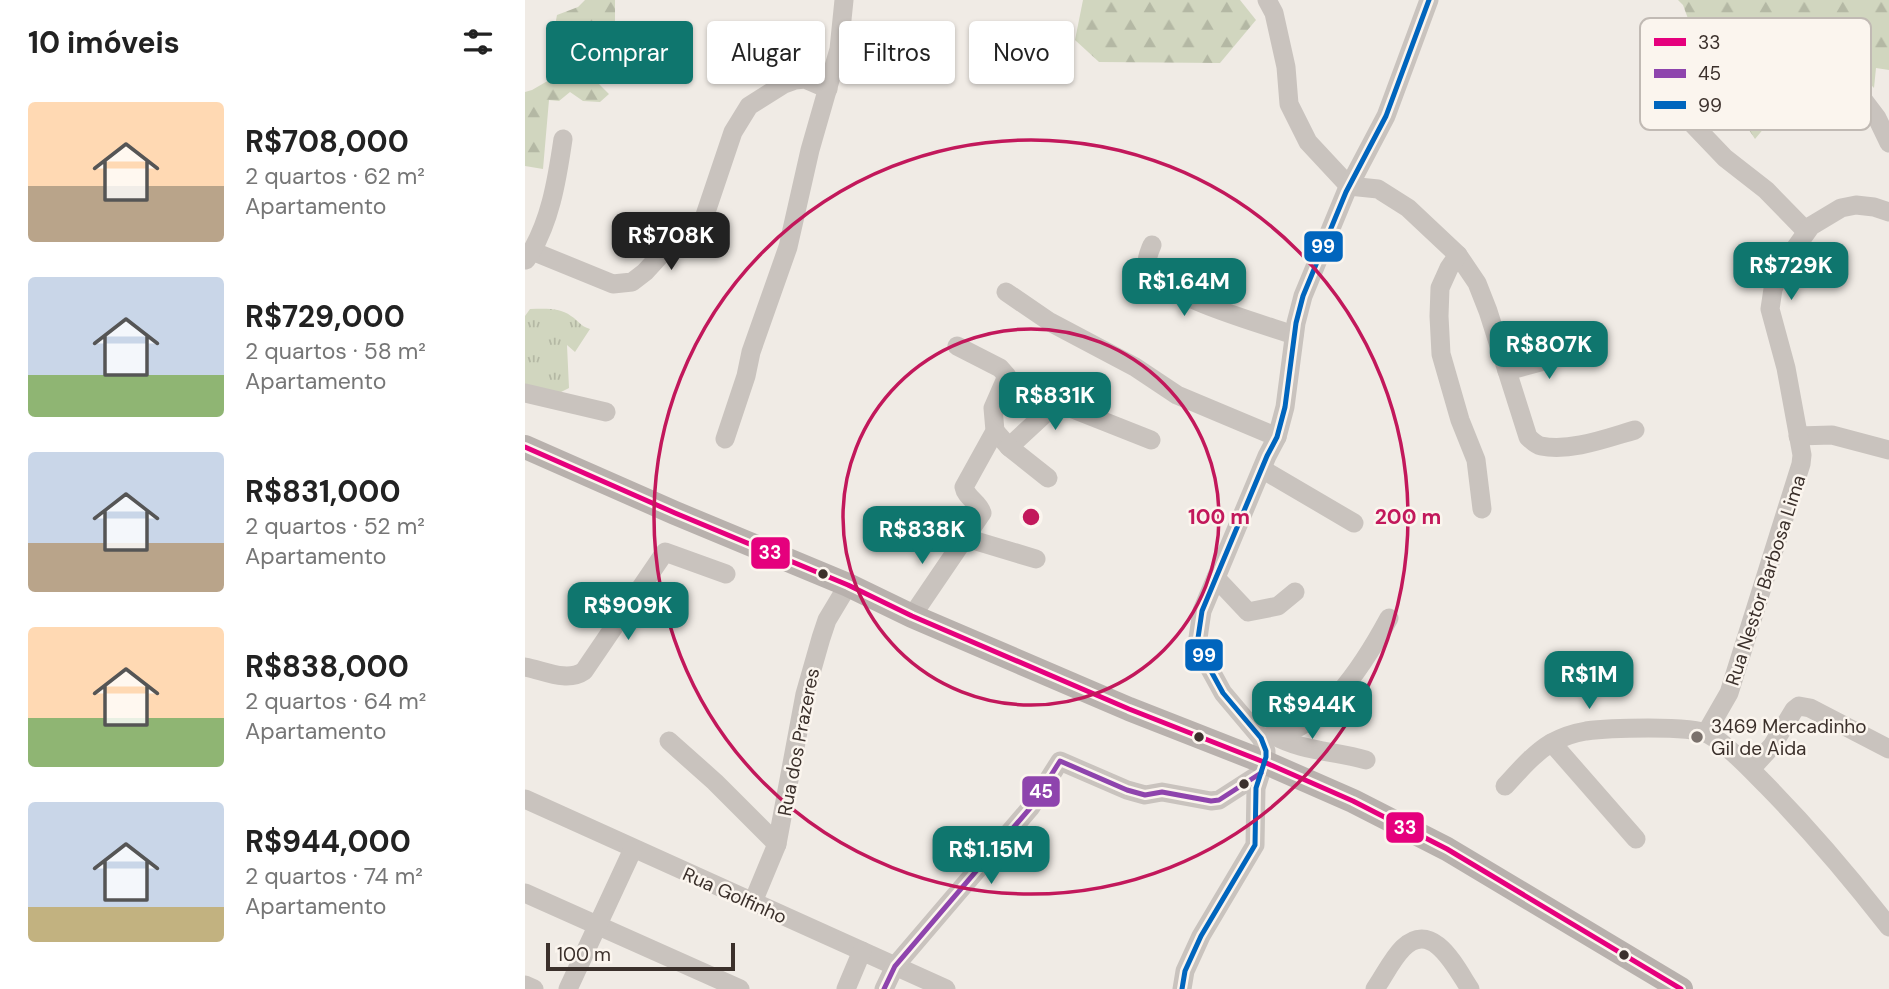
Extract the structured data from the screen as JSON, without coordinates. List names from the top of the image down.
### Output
{
  "streets": {
    "street": ["Rua Nestor Barbosa Lima", "Rua dos Prazeres", "Rua Golfinho"]
  },
  "crossings": [
    ["Rua dos Prazeres", "Rua Golfinho"]
  ],
  "places": ["3469 Mercadinho Gil de Aida"],
  "lines": ["transit line 99", "transit line 33", "transit line 45"],
  "legend": ["33", "45", "99"],
  "scale_bar": "100 m",
  "page": {
    "heading": "10 imóveis",
    "chip": [
      "Comprar",
      "Alugar",
      "Filtros",
      "Novo"
    ],
    "list": [
      {
        "name": "R$708,000",
        "note": "2 quartos · 62 m² · Apartamento"
      },
      {
        "name": "R$729,000",
        "note": "2 quartos · 58 m² · Apartamento"
      },
      {
        "name": "R$831,000",
        "note": "2 quartos · 52 m² · Apartamento"
      },
      {
        "name": "R$838,000",
        "note": "2 quartos · 64 m² · Apartamento"
      },
      {
        "name": "R$944,000",
        "note": "2 quartos · 74 m² · Apartamento"
      }
    ],
    "price": [
      "R$708K",
      "R$729K",
      "R$1.64M",
      "R$807K",
      "R$831K",
      "R$838K",
      "R$909K",
      "R$1M",
      "R$944K",
      "R$1.15M"
    ],
    "scale": "100 m"
  },
  "rings": ["100 m", "200 m"]
}
